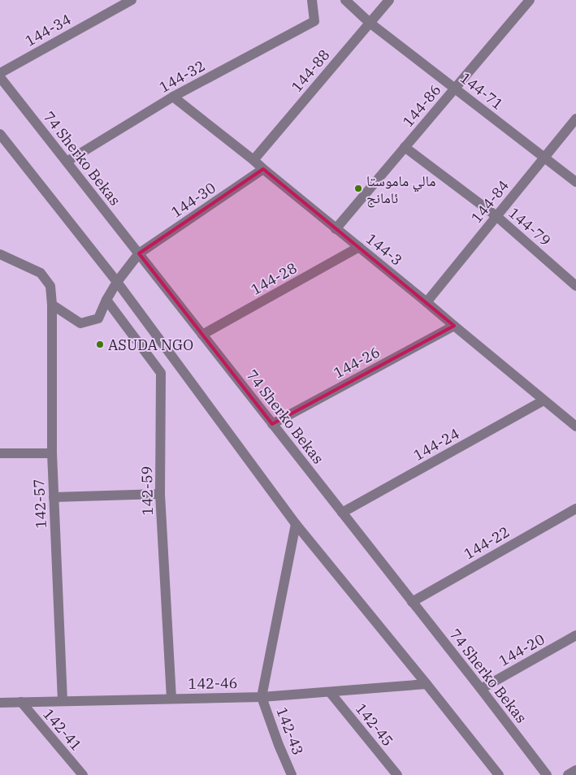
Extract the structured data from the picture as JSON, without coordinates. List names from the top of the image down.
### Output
{
  "streets": {
    "street": [
      "144-34",
      "144-88",
      "144-32",
      "144-71",
      "144-86",
      "74 Sherko Bekas",
      "144-30",
      "144-84",
      "144-79",
      "144-3",
      "144-28",
      "144-26",
      "144-24",
      "142-59",
      "142-57",
      "144-22",
      "144-20",
      "142-46",
      "142-45",
      "142-41",
      "142-43"
    ]
  },
  "crossings": [
    ["144-88", "144-71"],
    ["144-88", "144-3"],
    ["144-32", "74 Sherko Bekas"],
    ["144-32", "144-3"],
    ["144-71", "144-86"],
    ["144-71", "144-84"],
    ["144-86", "144-79"],
    ["144-86", "144-3"],
    ["74 Sherko Bekas", "144-30"],
    ["74 Sherko Bekas", "144-28"],
    ["74 Sherko Bekas", "144-26"],
    ["74 Sherko Bekas", "144-24"],
    ["74 Sherko Bekas", "144-22"],
    ["74 Sherko Bekas", "144-20"],
    ["144-30", "144-3"],
    ["144-30", "142-59"],
    ["144-30", "142-57"],
    ["144-84", "144-79"],
    ["144-84", "144-3"],
    ["144-3", "144-28"],
    ["144-3", "144-26"],
    ["144-3", "144-24"],
    ["142-59", "142-46"],
    ["142-57", "142-46"],
    ["142-46", "142-45"],
    ["142-46", "142-41"],
    ["142-46", "142-43"]
  ],
  "places": ["مالي ماموستا ئامانج", "ASUDA NGO"]
}
